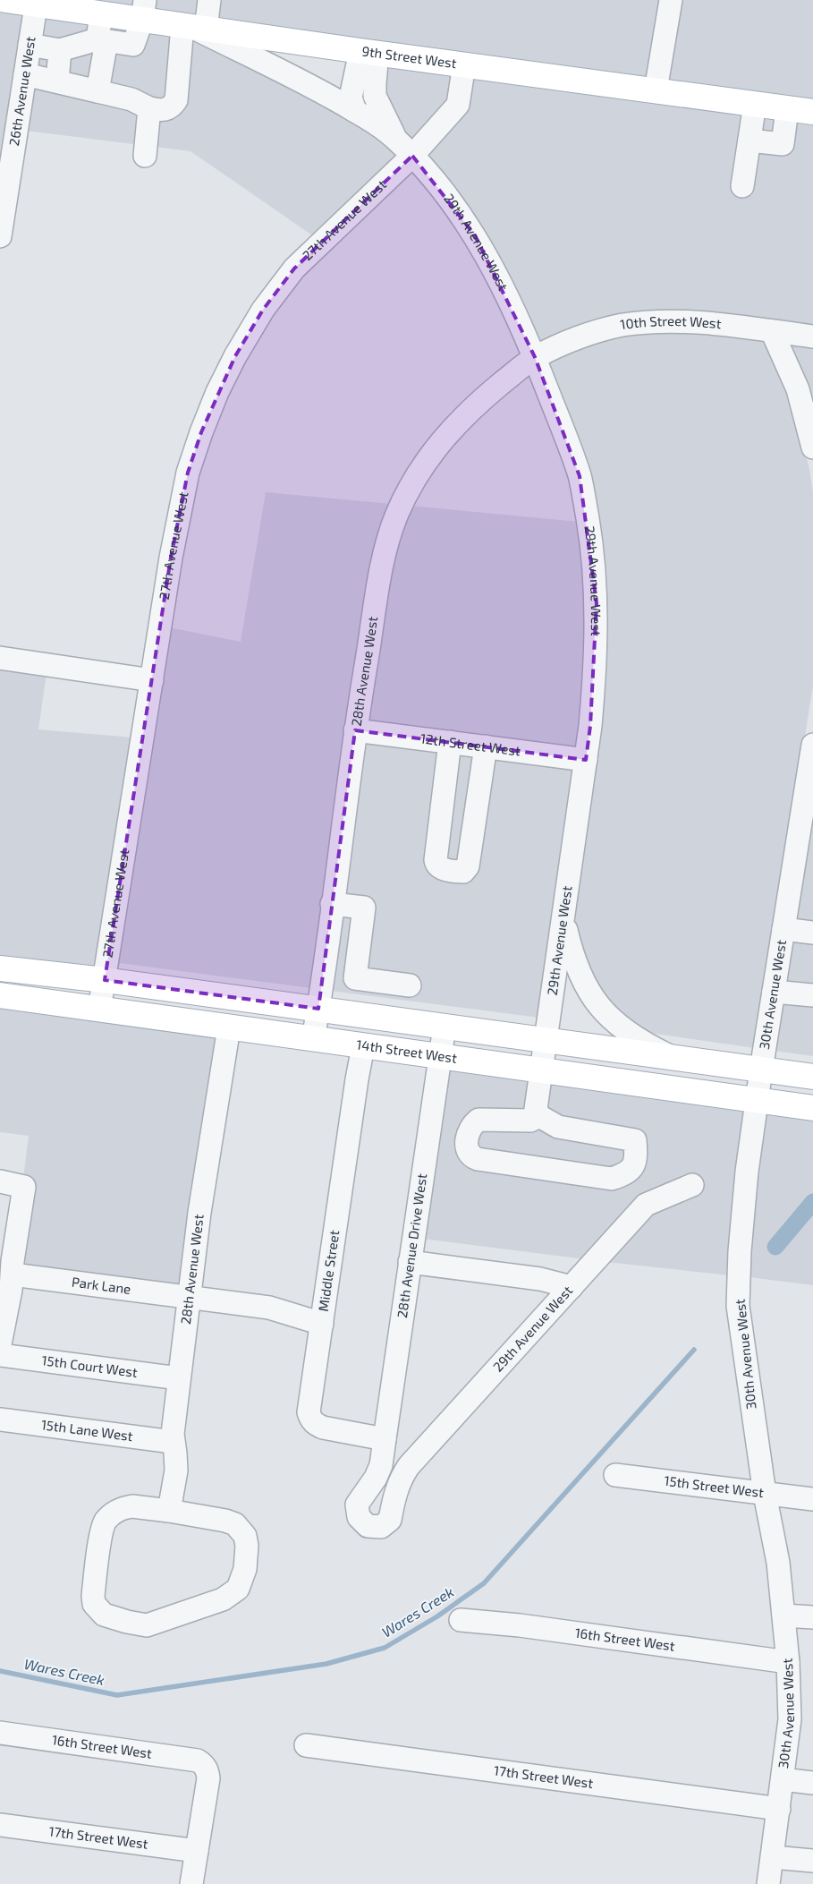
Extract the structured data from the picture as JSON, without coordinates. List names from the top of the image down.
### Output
{
  "streets": {
    "main road": ["9th Street West", "14th Street West"],
    "street": [
      "26th Avenue West",
      "27th Avenue West",
      "29th Avenue West",
      "10th Street West",
      "28th Avenue West",
      "12th Street West",
      "30th Avenue West",
      "28th Avenue Drive West",
      "Middle Street",
      "Park Lane",
      "15th Court West",
      "15th Lane West",
      "15th Street West",
      "16th Street West",
      "17th Street West"
    ]
  },
  "crossings": [
    ["9th Street West", "26th Avenue West"],
    ["9th Street West", "27th Avenue West"],
    ["9th Street West", "29th Avenue West"],
    ["27th Avenue West", "29th Avenue West"],
    ["27th Avenue West", "14th Street West"],
    ["29th Avenue West", "10th Street West"],
    ["29th Avenue West", "28th Avenue West"],
    ["29th Avenue West", "12th Street West"],
    ["29th Avenue West", "14th Street West"],
    ["10th Street West", "28th Avenue West"],
    ["28th Avenue West", "12th Street West"],
    ["28th Avenue West", "14th Street West"],
    ["28th Avenue West", "Park Lane"],
    ["28th Avenue West", "15th Court West"],
    ["28th Avenue West", "15th Lane West"],
    ["30th Avenue West", "14th Street West"],
    ["30th Avenue West", "15th Street West"],
    ["30th Avenue West", "16th Street West"],
    ["30th Avenue West", "17th Street West"],
    ["14th Street West", "28th Avenue Drive West"],
    ["14th Street West", "Middle Street"],
    ["28th Avenue Drive West", "Middle Street"],
    ["Middle Street", "Park Lane"],
    ["16th Street West", "17th Street West"]
  ],
  "water": ["Wares Creek"]
}
